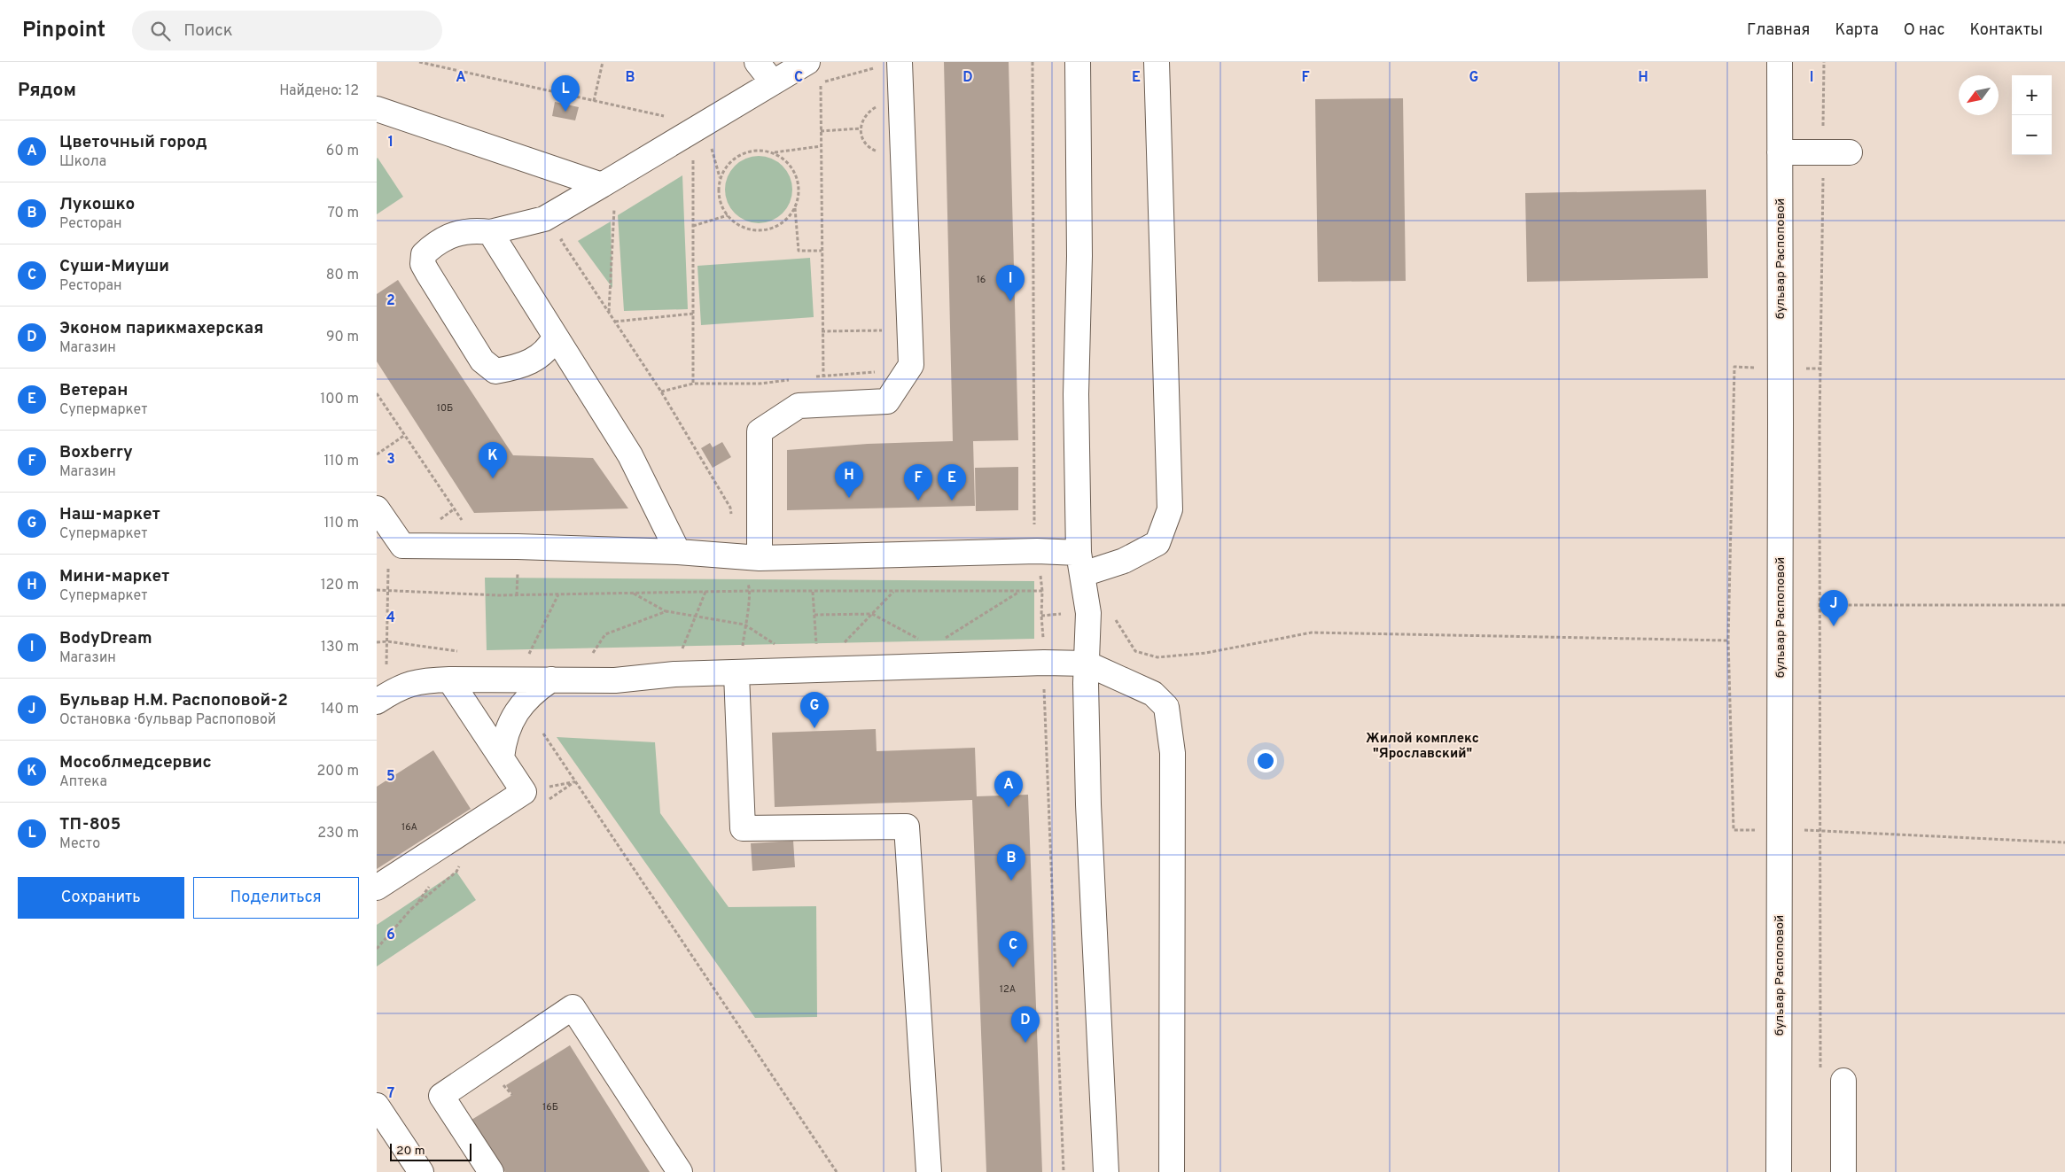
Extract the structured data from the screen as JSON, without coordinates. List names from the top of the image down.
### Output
{
  "streets": {
    "street": ["бульвар Распоповой"]
  },
  "districts": ["Жилой комплекс \"Ярославский\""],
  "house_numbers": [
    "16",
    "10Б",
    "16А",
    "12А",
    "16Б"
  ],
  "scale_bar": "20 m",
  "north": "bottom left",
  "page": {
    "header": "Pinpoint",
    "search": "Поиск",
    "nav": [
      "Главная",
      "Карта",
      "О нас",
      "Контакты"
    ],
    "heading": ["Рядом", "Найдено: 12"],
    "map_buttons": ["+", "−"],
    "pins": [
      "L",
      "I",
      "K",
      "H",
      "E",
      "F",
      "J",
      "G",
      "A",
      "B",
      "C",
      "D"
    ],
    "list": [
      {
        "mark": "A",
        "name": "Цветочный город",
        "note": "Школа",
        "value": "60 m"
      },
      {
        "mark": "B",
        "name": "Лукошко",
        "note": "Ресторан",
        "value": "70 m"
      },
      {
        "mark": "C",
        "name": "Суши-Миуши",
        "note": "Ресторан",
        "value": "80 m"
      },
      {
        "mark": "D",
        "name": "Эконом парикмахерская",
        "note": "Магазин",
        "value": "90 m"
      },
      {
        "mark": "E",
        "name": "Ветеран",
        "note": "Супермаркет",
        "value": "100 m"
      },
      {
        "mark": "F",
        "name": "Boxberry",
        "note": "Магазин",
        "value": "110 m"
      },
      {
        "mark": "G",
        "name": "Наш-маркет",
        "note": "Супермаркет",
        "value": "110 m"
      },
      {
        "mark": "H",
        "name": "Мини-маркет",
        "note": "Супермаркет",
        "value": "120 m"
      },
      {
        "mark": "I",
        "name": "BodyDream",
        "note": "Магазин",
        "value": "130 m"
      },
      {
        "mark": "J",
        "name": "Бульвар Н.М. Распоповой-2",
        "note": "Остановка · бульвар Распоповой",
        "value": "140 m"
      },
      {
        "mark": "K",
        "name": "Мособлмедсервис",
        "note": "Аптека",
        "value": "200 m"
      },
      {
        "mark": "L",
        "name": "ТП-805",
        "note": "Место",
        "value": "230 m"
      }
    ],
    "buttons": ["Сохранить", "Поделиться"],
    "scale": "20 m"
  },
  "grid": {
    "columns": [
      "A",
      "B",
      "C",
      "D",
      "E",
      "F",
      "G",
      "H",
      "I"
    ],
    "rows": [
      "1",
      "2",
      "3",
      "4",
      "5",
      "6",
      "7"
    ]
  }
}
